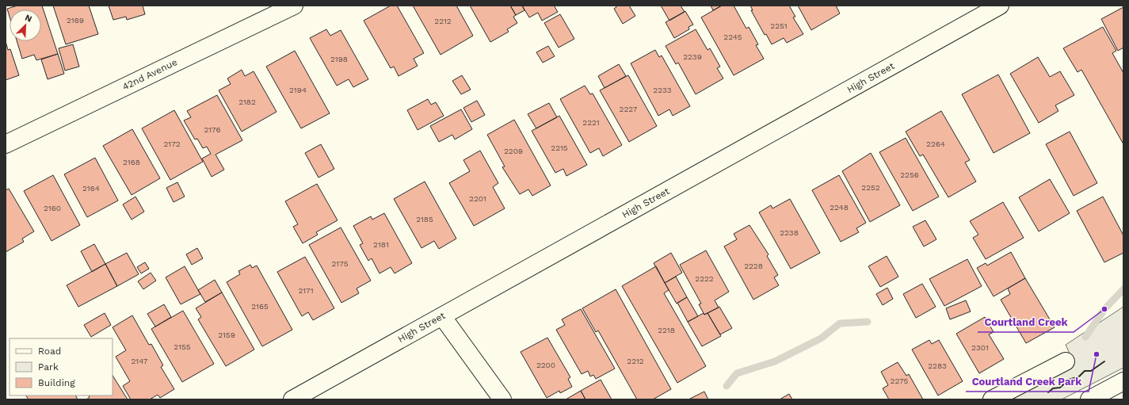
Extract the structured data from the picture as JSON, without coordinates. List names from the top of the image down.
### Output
{
  "streets": {
    "main road": ["42nd Avenue", "High Street"]
  },
  "places": ["Courtland Creek", "Courtland Creek Park"],
  "house_numbers": [
    "2169",
    "2212",
    "2251",
    "2245",
    "2239",
    "2198",
    "2194",
    "2233",
    "2182",
    "2227",
    "2221",
    "2176",
    "2172",
    "2264",
    "2215",
    "2209",
    "2168",
    "2256",
    "2252",
    "2164",
    "2201",
    "2248",
    "2160",
    "2185",
    "2238",
    "2181",
    "2175",
    "2228",
    "2222",
    "2171",
    "2165",
    "2218",
    "2159",
    "2155",
    "2301",
    "2147",
    "2212",
    "2200",
    "2283",
    "2275"
  ],
  "legend": ["Road", "Park", "Building"],
  "north": "top right"
}
